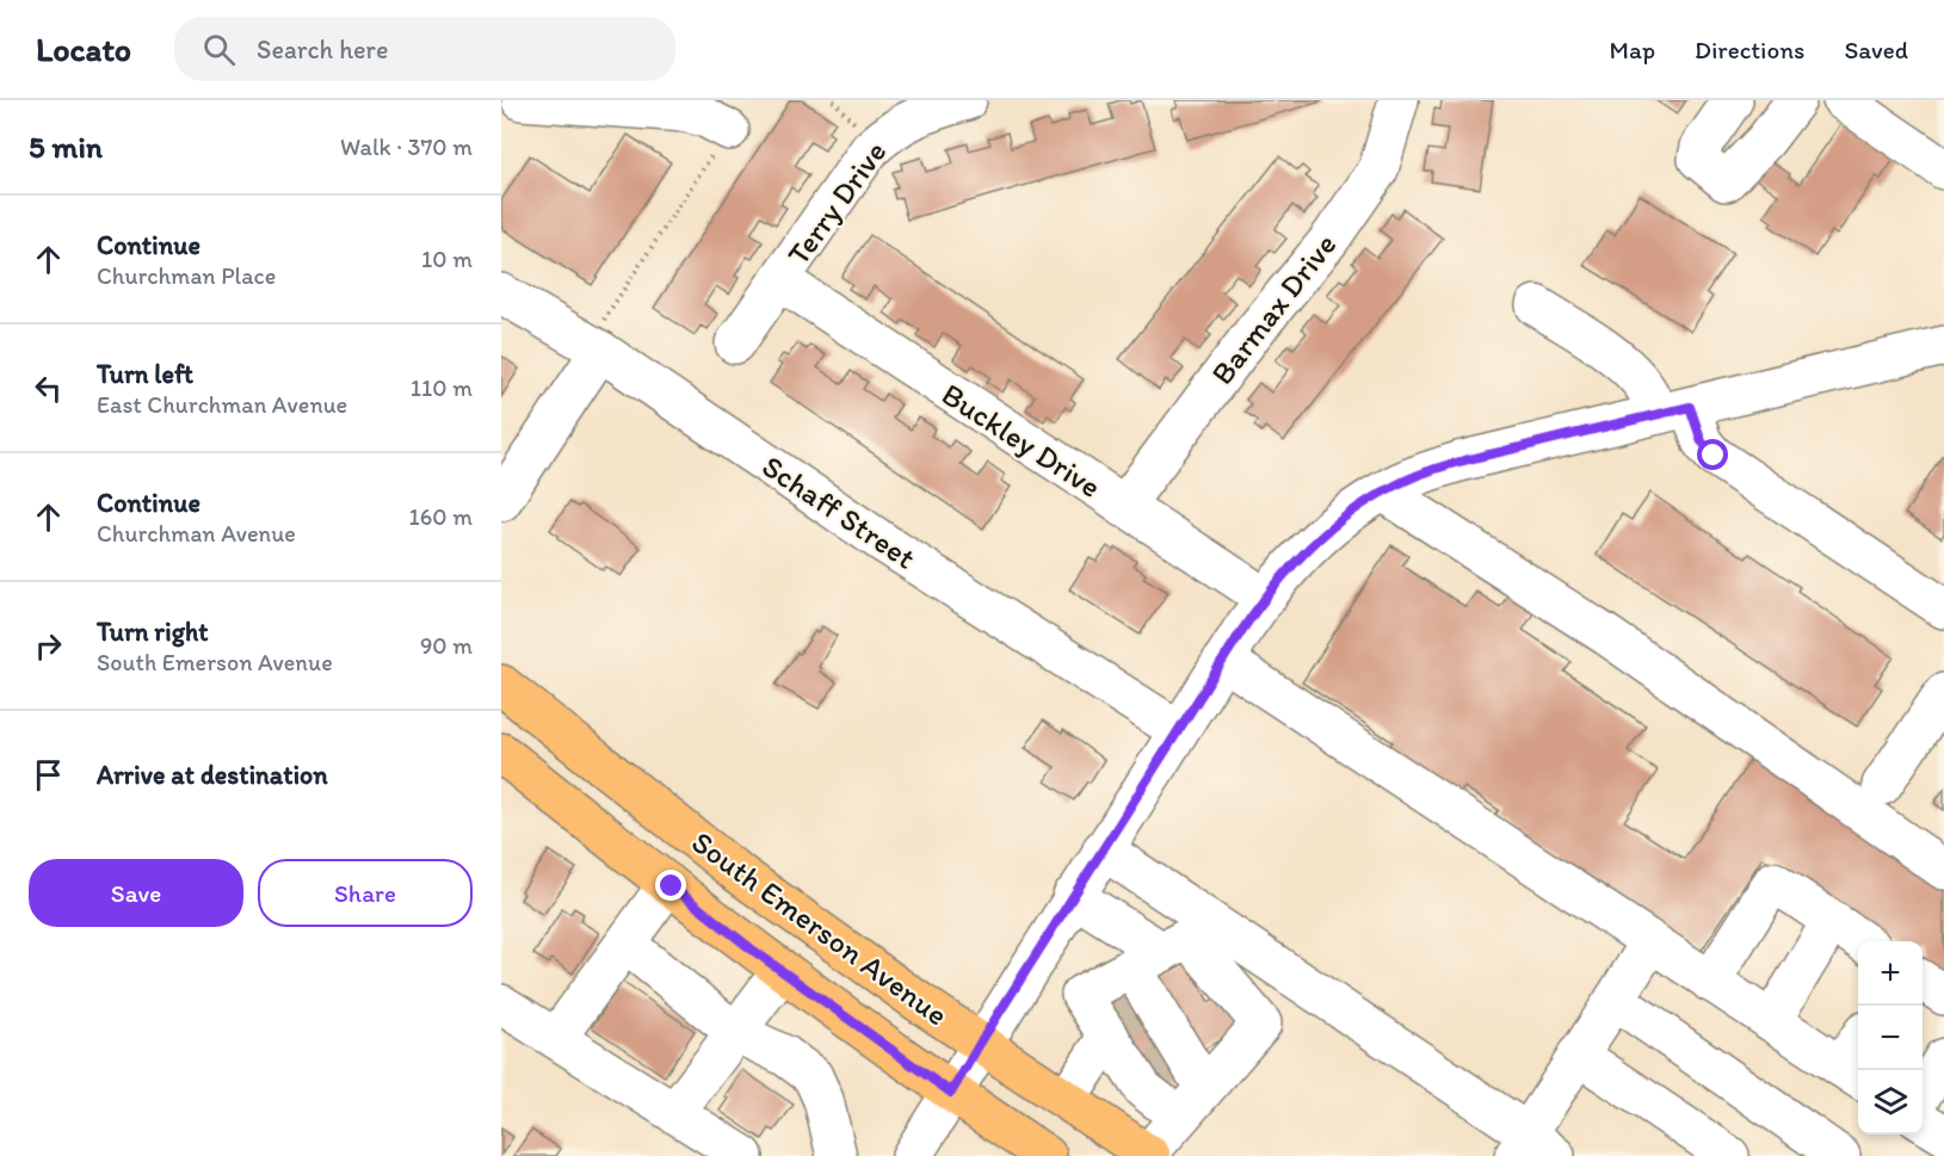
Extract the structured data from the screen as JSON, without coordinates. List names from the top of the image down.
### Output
{
  "streets": {
    "main road": ["South Emerson Avenue"],
    "street": [
      "Terry Drive",
      "Barmax Drive",
      "Buckley Drive",
      "Schaff Street"
    ]
  },
  "crossings": [
    ["Terry Drive", "Buckley Drive"],
    ["Barmax Drive", "Buckley Drive"]
  ],
  "page": {
    "header": "Locato",
    "search": "Search here",
    "nav": ["Map", "Directions", "Saved"],
    "heading": ["5 min", "Walk · 370 m"],
    "list": [
      ["Continue", "Churchman Place", "10 m"],
      ["Turn left", "East Churchman Avenue", "110 m"],
      ["Continue", "Churchman Avenue", "160 m"],
      ["Turn right", "South Emerson Avenue", "90 m"],
      "Arrive at destination"
    ],
    "buttons": ["Save", "Share"],
    "map_buttons": ["+", "−"]
  }
}
